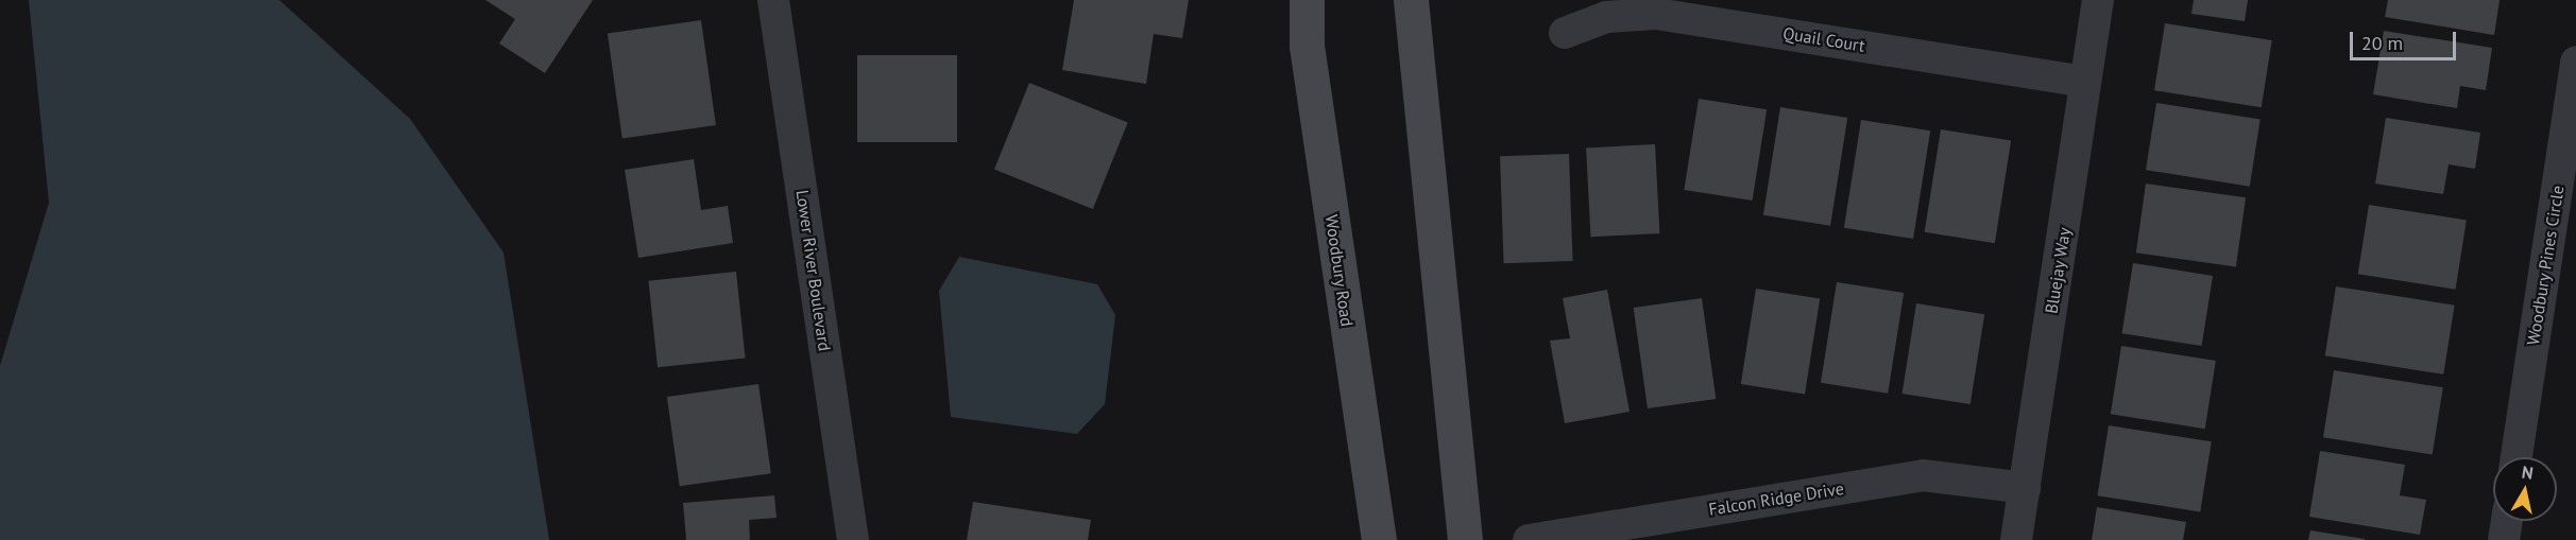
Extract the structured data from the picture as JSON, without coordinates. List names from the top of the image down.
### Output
{
  "streets": {
    "street": [
      "Quail Court",
      "Woodbury Pines Circle",
      "Lower River Boulevard",
      "Woodbury Road",
      "Bluejay Way",
      "Falcon Ridge Drive"
    ]
  },
  "crossings": [
    ["Quail Court", "Bluejay Way"],
    ["Bluejay Way", "Falcon Ridge Drive"]
  ],
  "scale_bar": "20 m",
  "north": "top"
}
